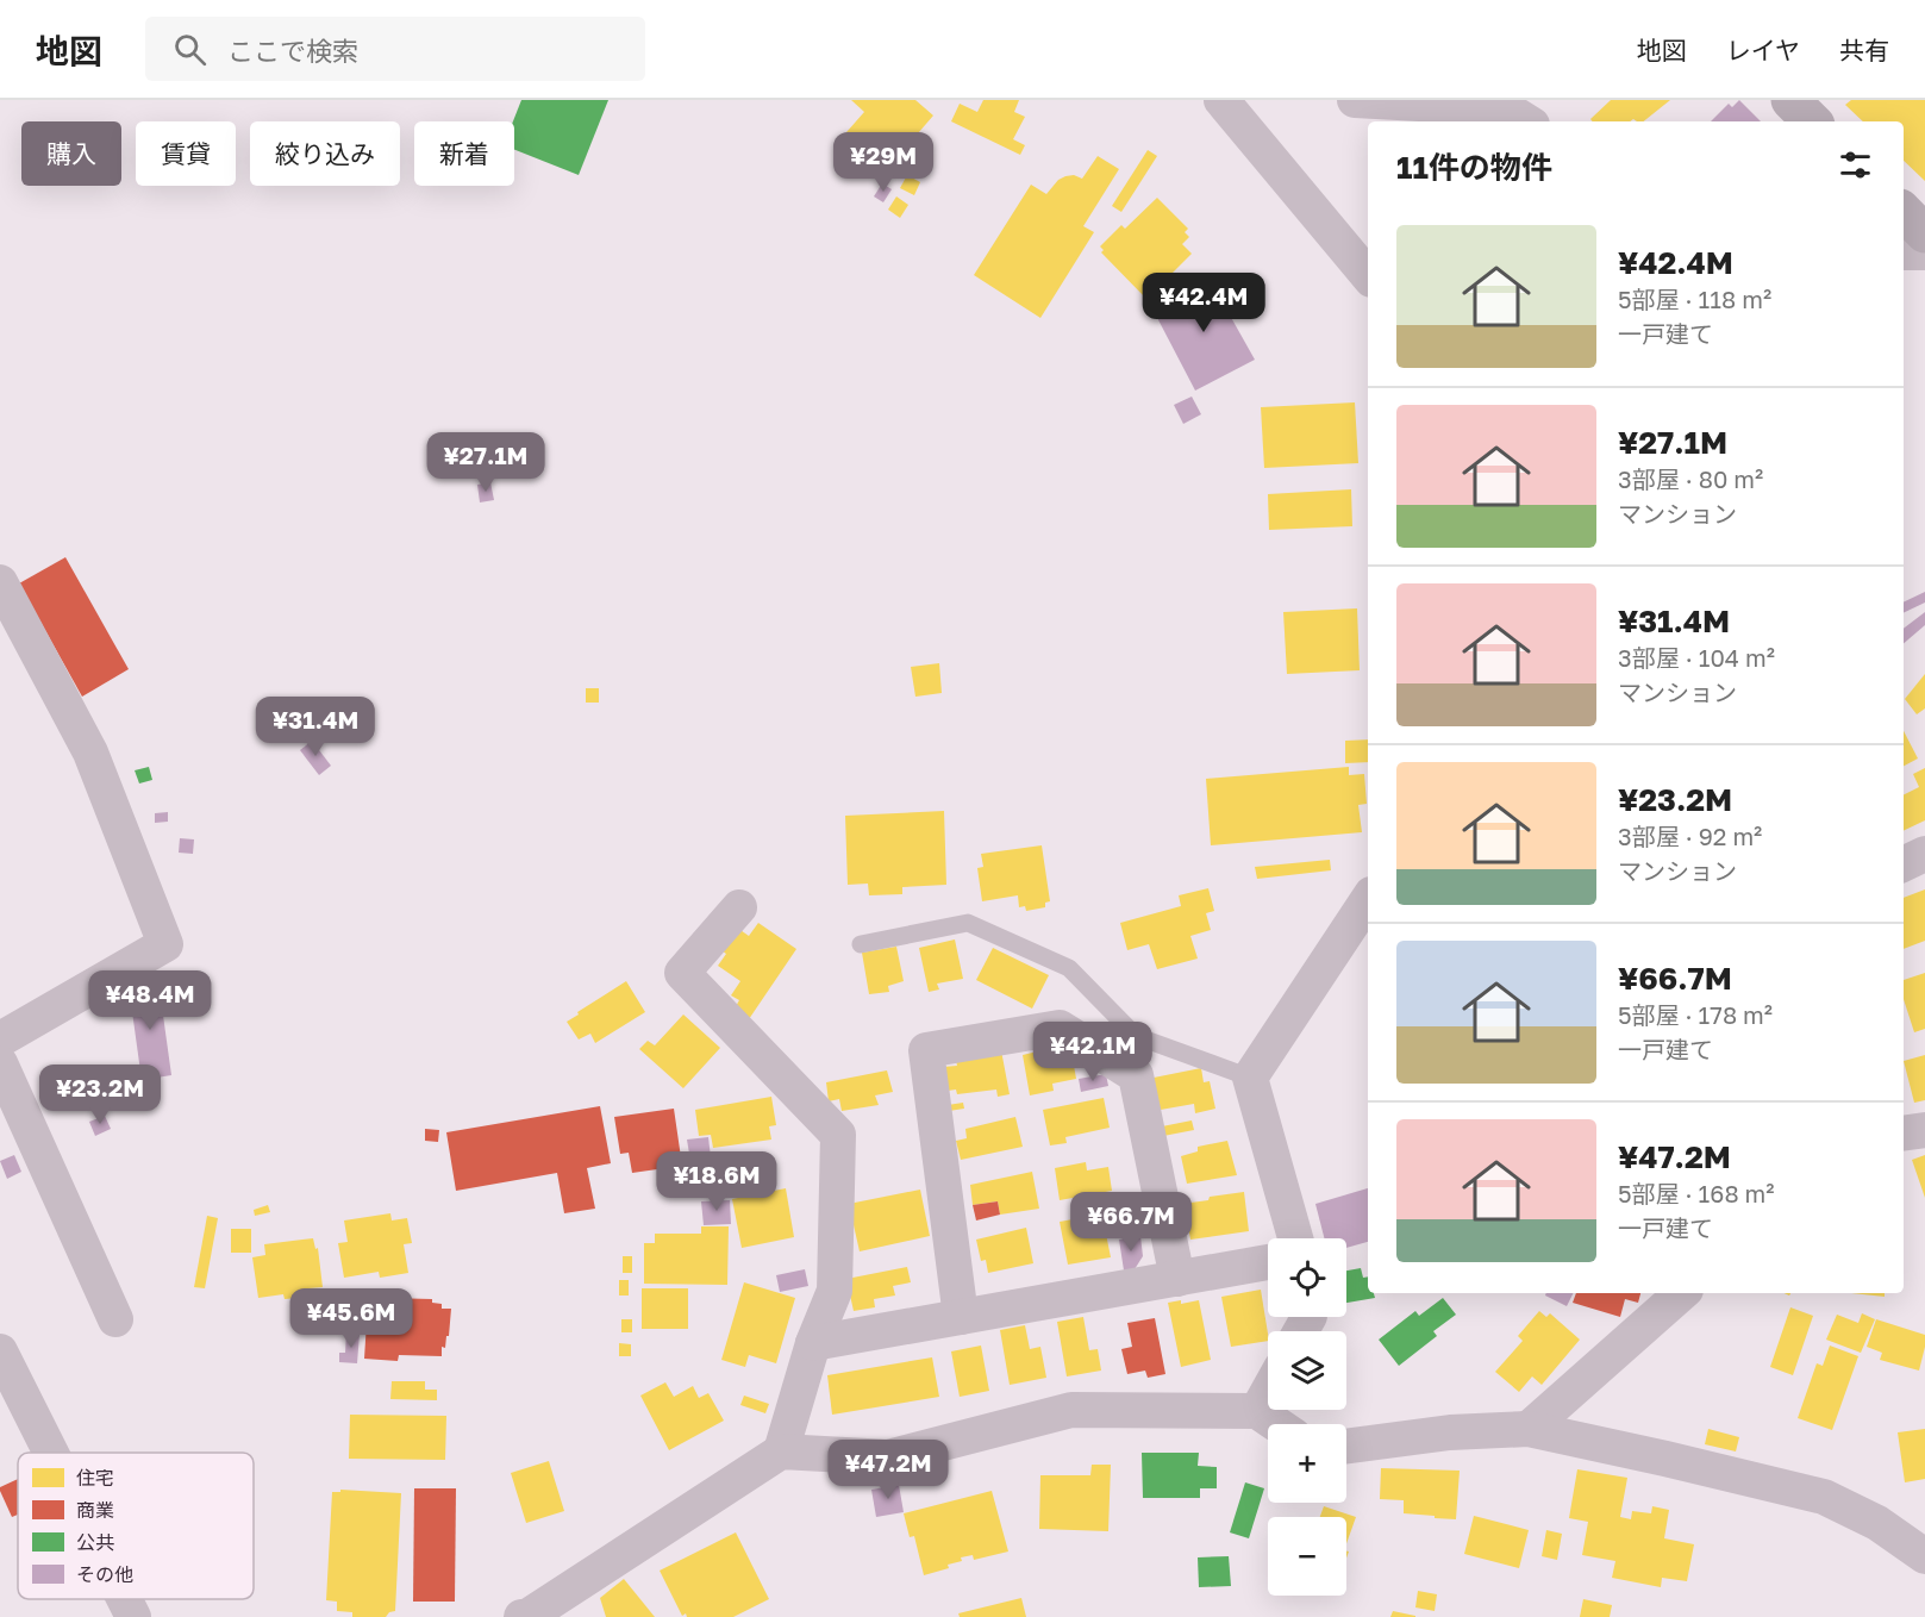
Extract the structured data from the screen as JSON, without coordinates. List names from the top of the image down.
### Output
{
  "legend": [
    "住宅",
    "商業",
    "公共",
    "その他"
  ],
  "page": {
    "header": "地図",
    "search": "ここで検索",
    "nav": ["地図", "レイヤ", "共有"],
    "chip": [
      "購入",
      "賃貸",
      "絞り込み",
      "新着"
    ],
    "heading": "11件の物件",
    "price": [
      "¥29M",
      "¥42.4M",
      "¥27.1M",
      "¥31.4M",
      "¥48.4M",
      "¥42.1M",
      "¥23.2M",
      "¥18.6M",
      "¥66.7M",
      "¥45.6M",
      "¥47.2M"
    ],
    "list": [
      {
        "name": "¥42.4M",
        "note": "5部屋 · 118 m² · 一戸建て"
      },
      {
        "name": "¥27.1M",
        "note": "3部屋 · 80 m² · マンション"
      },
      {
        "name": "¥31.4M",
        "note": "3部屋 · 104 m² · マンション"
      },
      {
        "name": "¥23.2M",
        "note": "3部屋 · 92 m² · マンション"
      },
      {
        "name": "¥66.7M",
        "note": "5部屋 · 178 m² · 一戸建て"
      },
      {
        "name": "¥47.2M",
        "note": "5部屋 · 168 m² · 一戸建て"
      }
    ],
    "map_buttons": ["+", "−"]
  }
}
